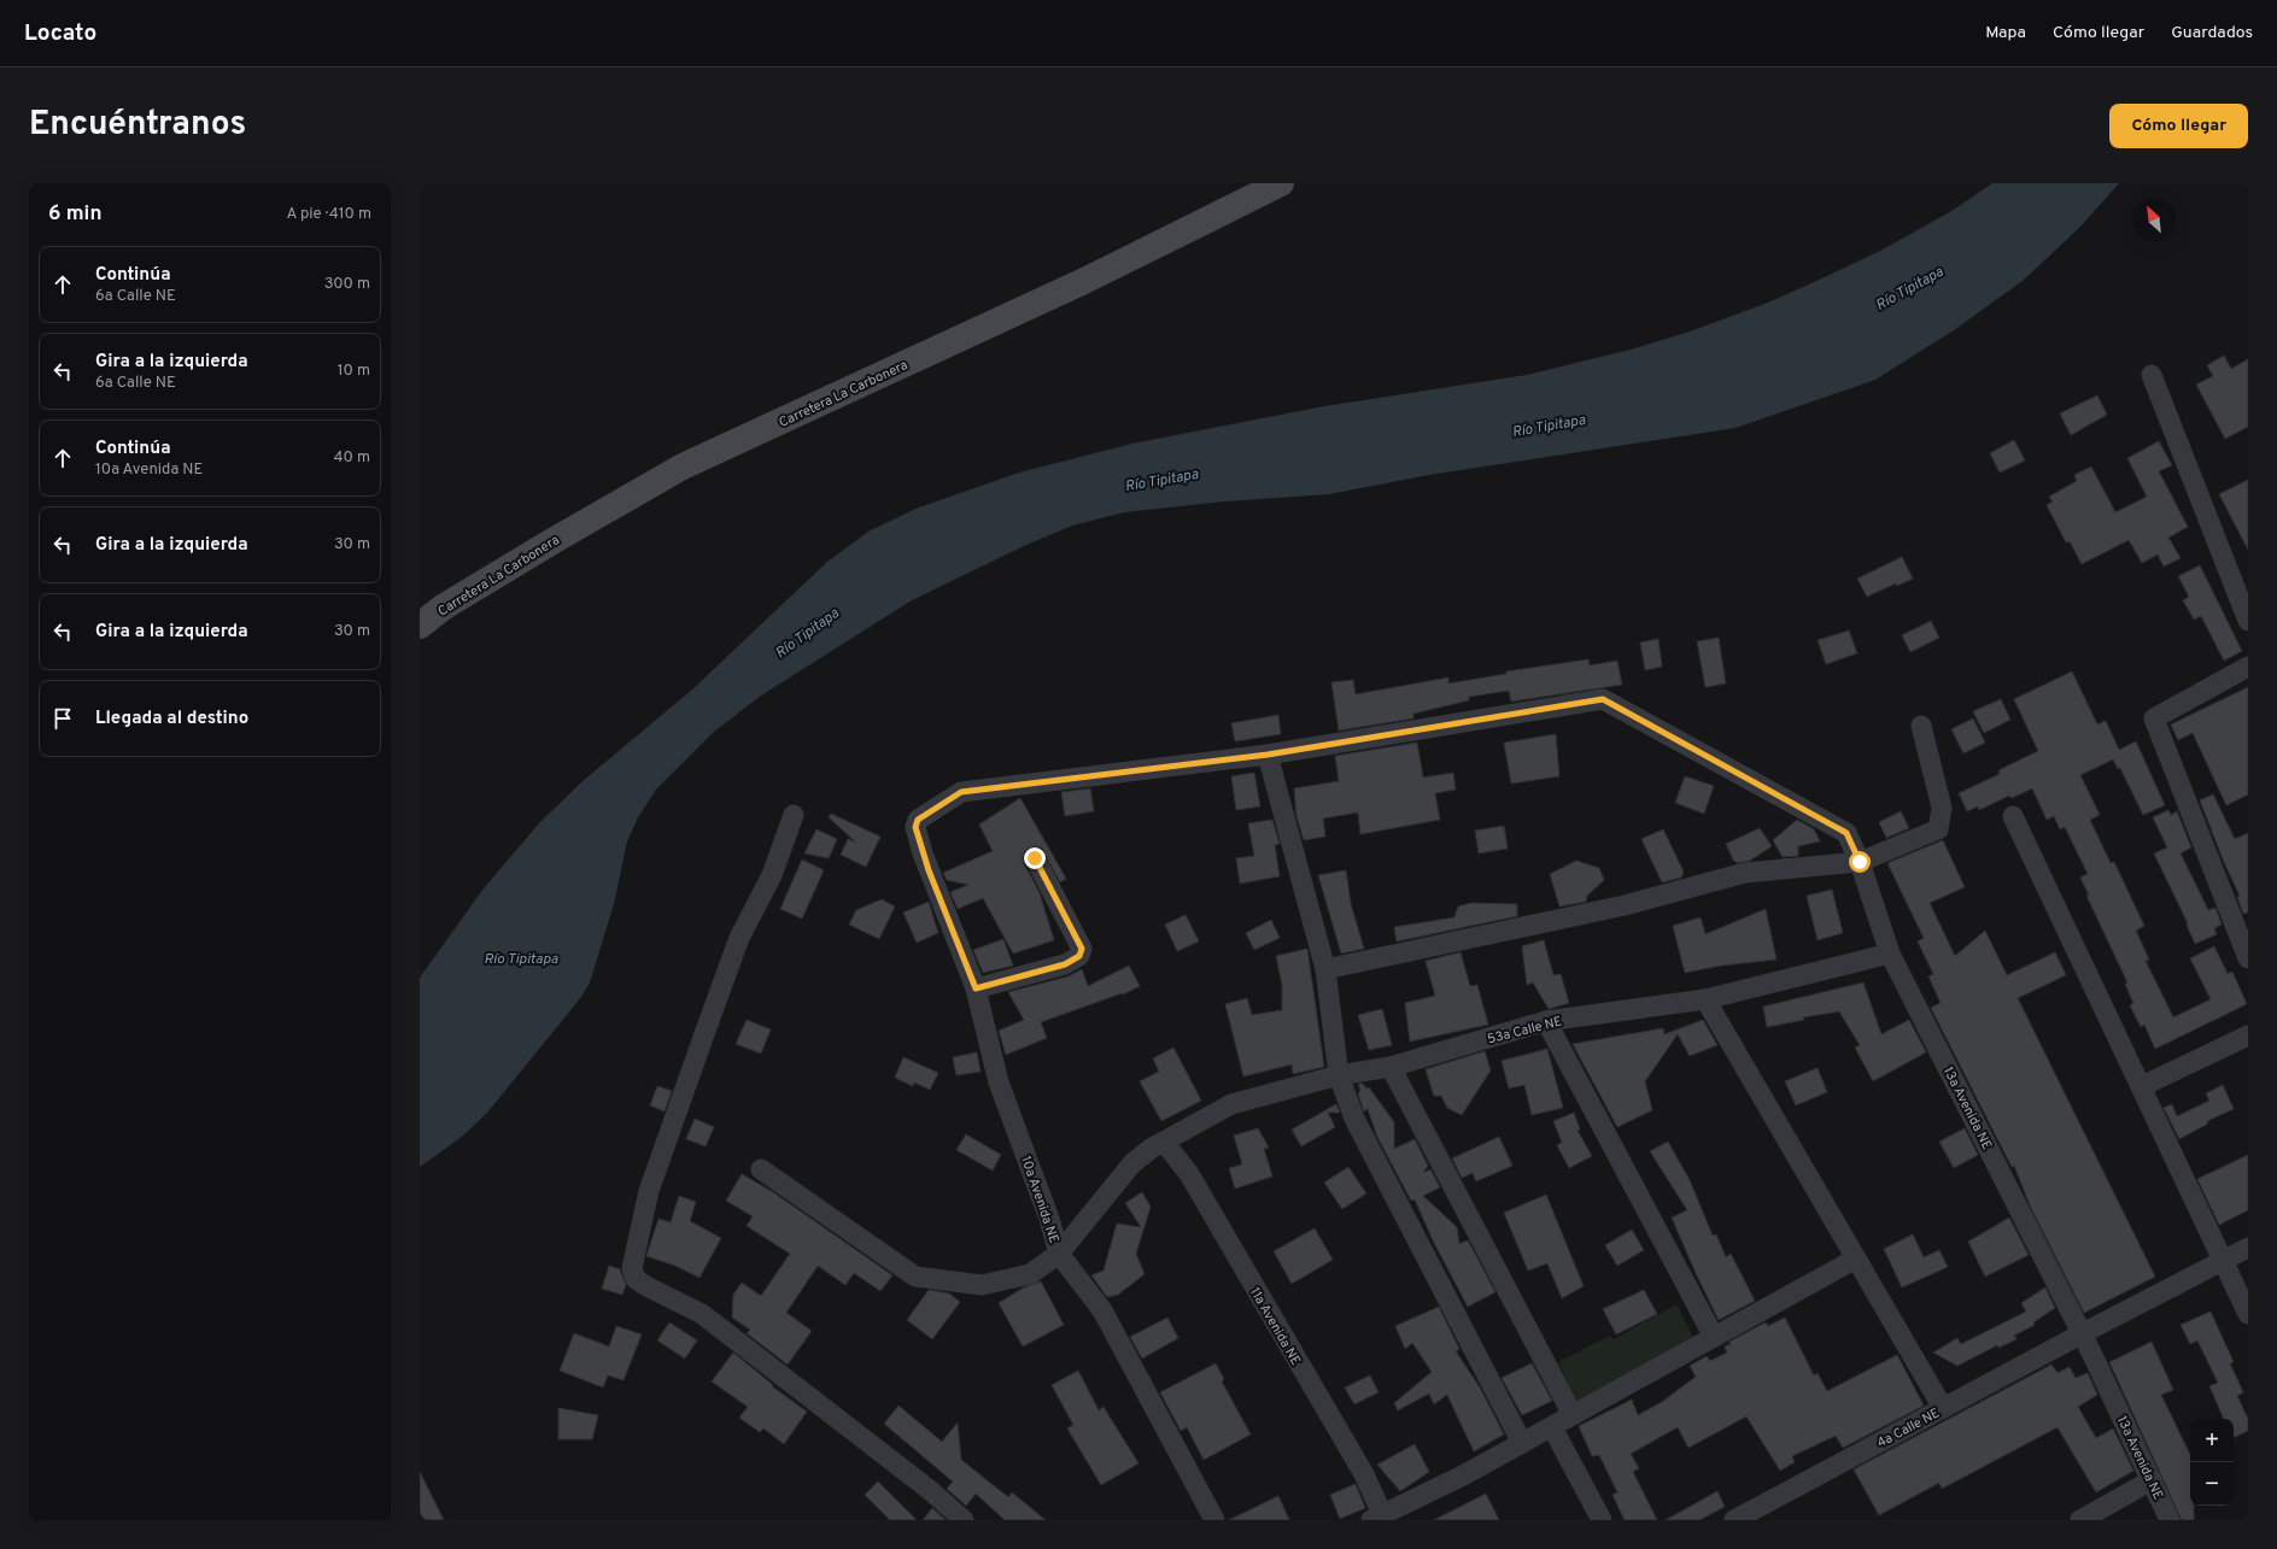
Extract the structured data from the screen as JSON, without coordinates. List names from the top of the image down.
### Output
{
  "streets": {
    "street": [
      "Carretera La Carbonera",
      "53a Calle NE",
      "13a Avenida NE",
      "10a Avenida NE",
      "11a Avenida NE",
      "4a Calle NE"
    ]
  },
  "crossings": [
    ["53a Calle NE", "13a Avenida NE"],
    ["53a Calle NE", "10a Avenida NE"],
    ["53a Calle NE", "11a Avenida NE"],
    ["13a Avenida NE", "10a Avenida NE"],
    ["13a Avenida NE", "4a Calle NE"]
  ],
  "water": ["Río Tipitapa"],
  "north": "top left",
  "page": {
    "header": "Locato",
    "nav": ["Mapa", "Cómo llegar", "Guardados"],
    "title": "Encuéntranos",
    "buttons": "Cómo llegar",
    "heading": ["6 min", "A pie · 410 m"],
    "list": [
      ["Continúa", "6a Calle NE", "300 m"],
      ["Gira a la izquierda", "6a Calle NE", "10 m"],
      ["Continúa", "10a Avenida NE", "40 m"],
      ["Gira a la izquierda", "30 m"],
      ["Gira a la izquierda", "30 m"],
      "Llegada al destino"
    ],
    "map_buttons": ["+", "−"]
  }
}
